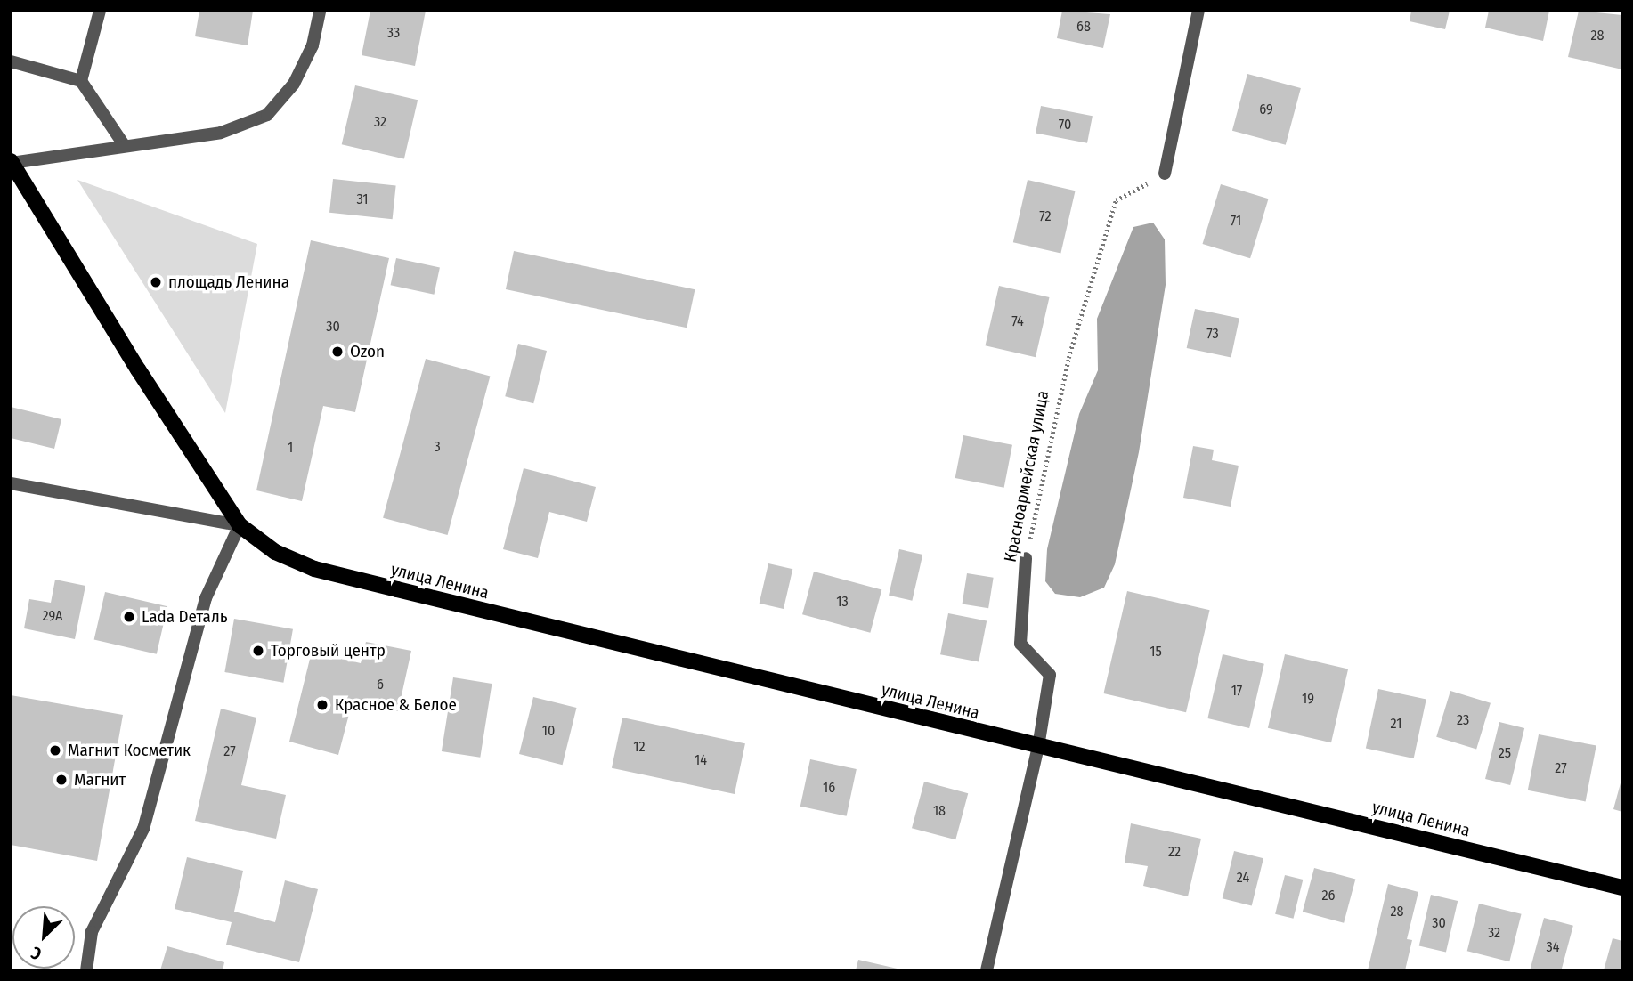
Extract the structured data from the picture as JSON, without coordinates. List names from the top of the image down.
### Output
{
  "streets": {
    "main road": ["улица Ленина"],
    "street": ["Красноармейская улица"]
  },
  "crossings": [
    ["Красноармейская улица", "улица Ленина"]
  ],
  "places": [
    "площадь Ленина",
    "Ozon",
    "Lada Dеталь",
    "Торговый центр",
    "Красное & Белое",
    "Магнит Косметик",
    "Магнит"
  ],
  "house_numbers": [
    "68",
    "33",
    "28",
    "69",
    "32",
    "70",
    "31",
    "72",
    "71",
    "74",
    "30",
    "73",
    "3",
    "1",
    "13",
    "29А",
    "15",
    "6",
    "17",
    "19",
    "23",
    "21",
    "10",
    "12",
    "27",
    "25",
    "14",
    "27",
    "16",
    "18",
    "22",
    "24",
    "26",
    "28",
    "30",
    "32",
    "34"
  ],
  "north": "bottom left"
}
